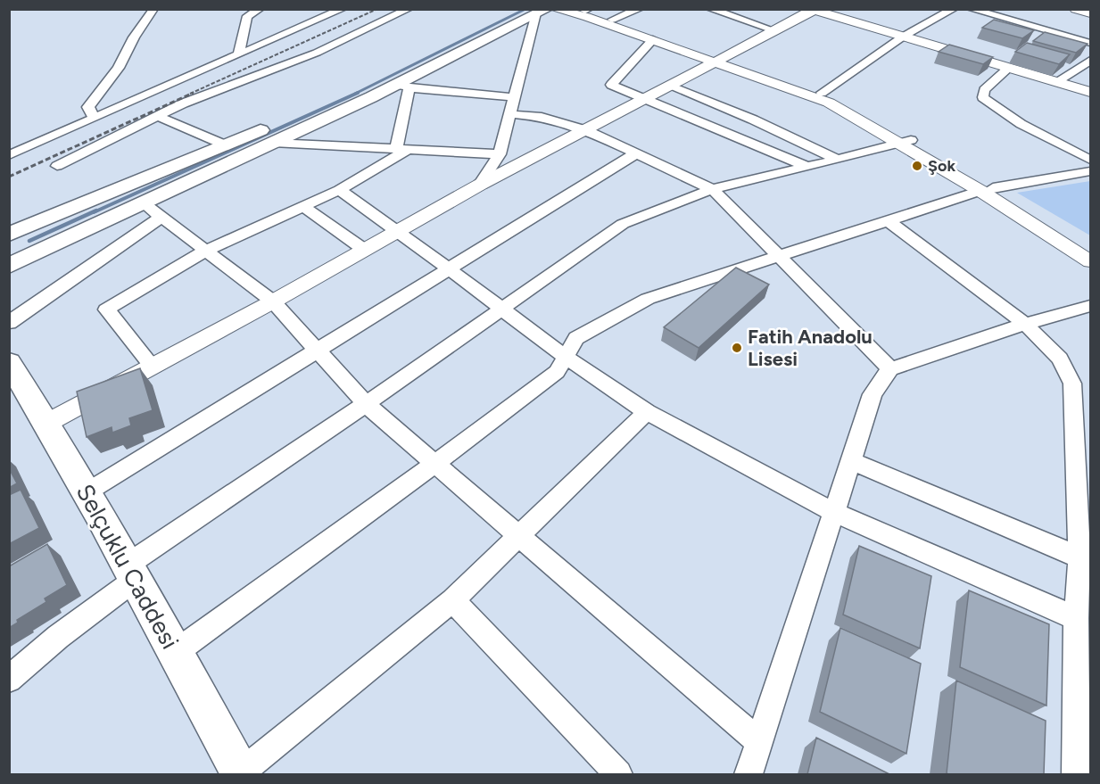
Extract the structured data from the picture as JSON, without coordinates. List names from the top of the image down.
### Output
{
  "streets": {
    "main road": ["Selçuklu Caddesi"]
  },
  "places": ["Şok", "Fatih Anadolu Lisesi"]
}
